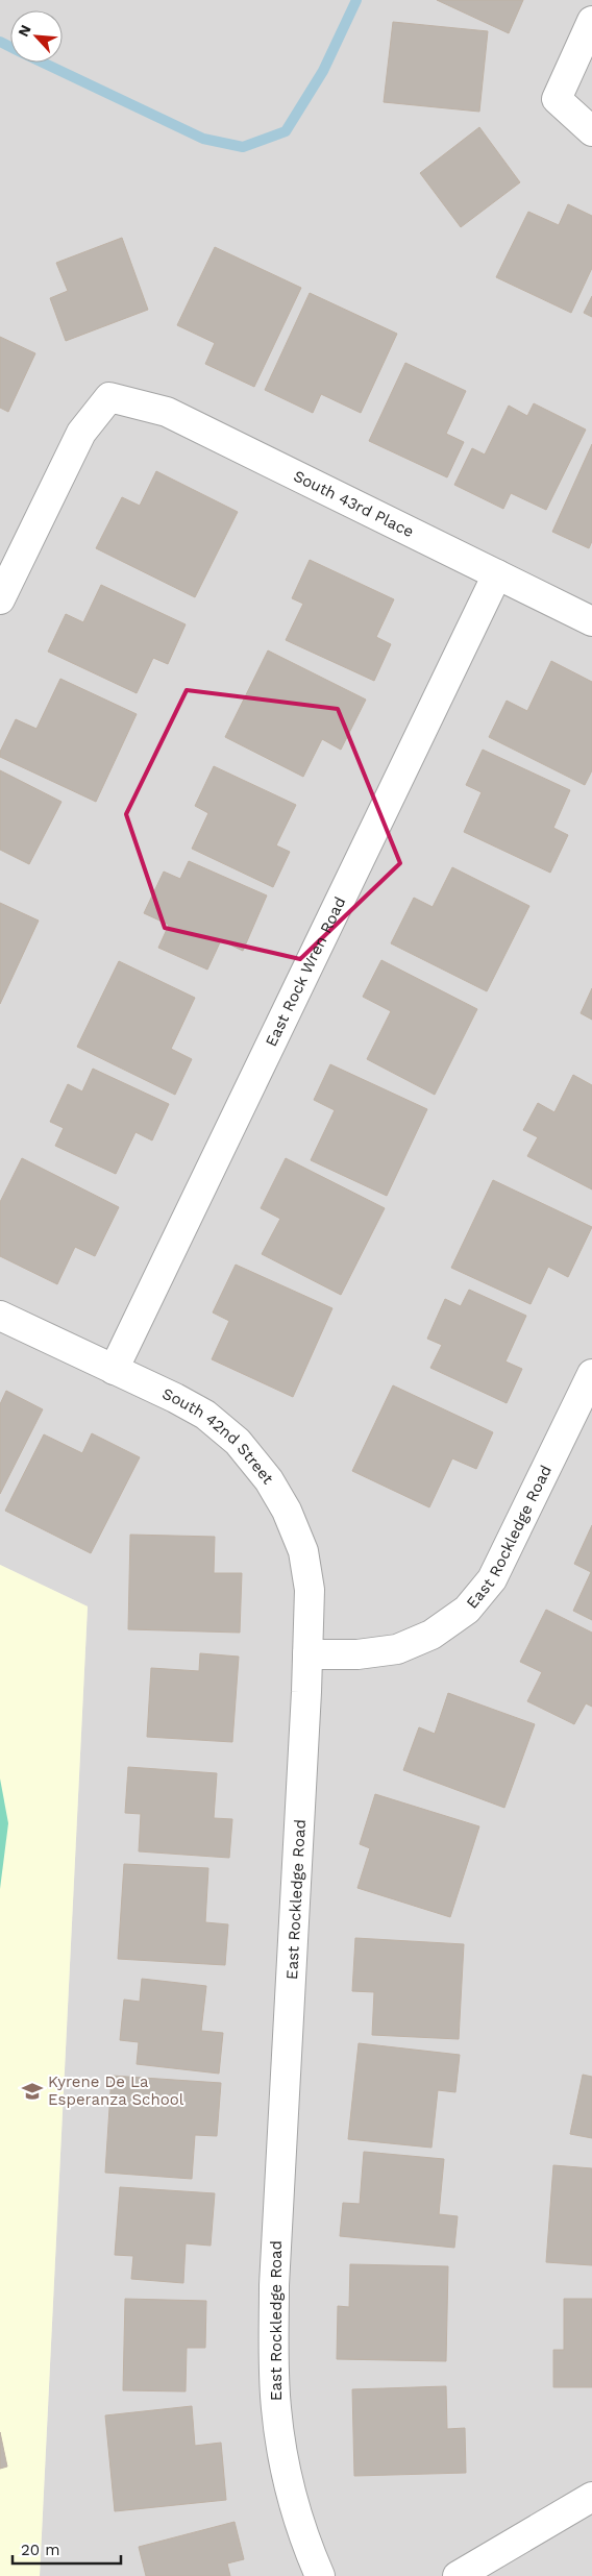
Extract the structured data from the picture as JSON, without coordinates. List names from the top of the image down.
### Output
{
  "streets": {
    "street": [
      "South 43rd Place",
      "East Rock Wren Road",
      "South 42nd Street",
      "East Rockledge Road"
    ]
  },
  "crossings": [
    ["South 43rd Place", "East Rock Wren Road"],
    ["East Rock Wren Road", "South 42nd Street"],
    ["South 42nd Street", "East Rockledge Road"]
  ],
  "places": {
    "school or university": ["Kyrene De La Esperanza School"]
  },
  "scale_bar": "20 m",
  "north": "top left"
}
